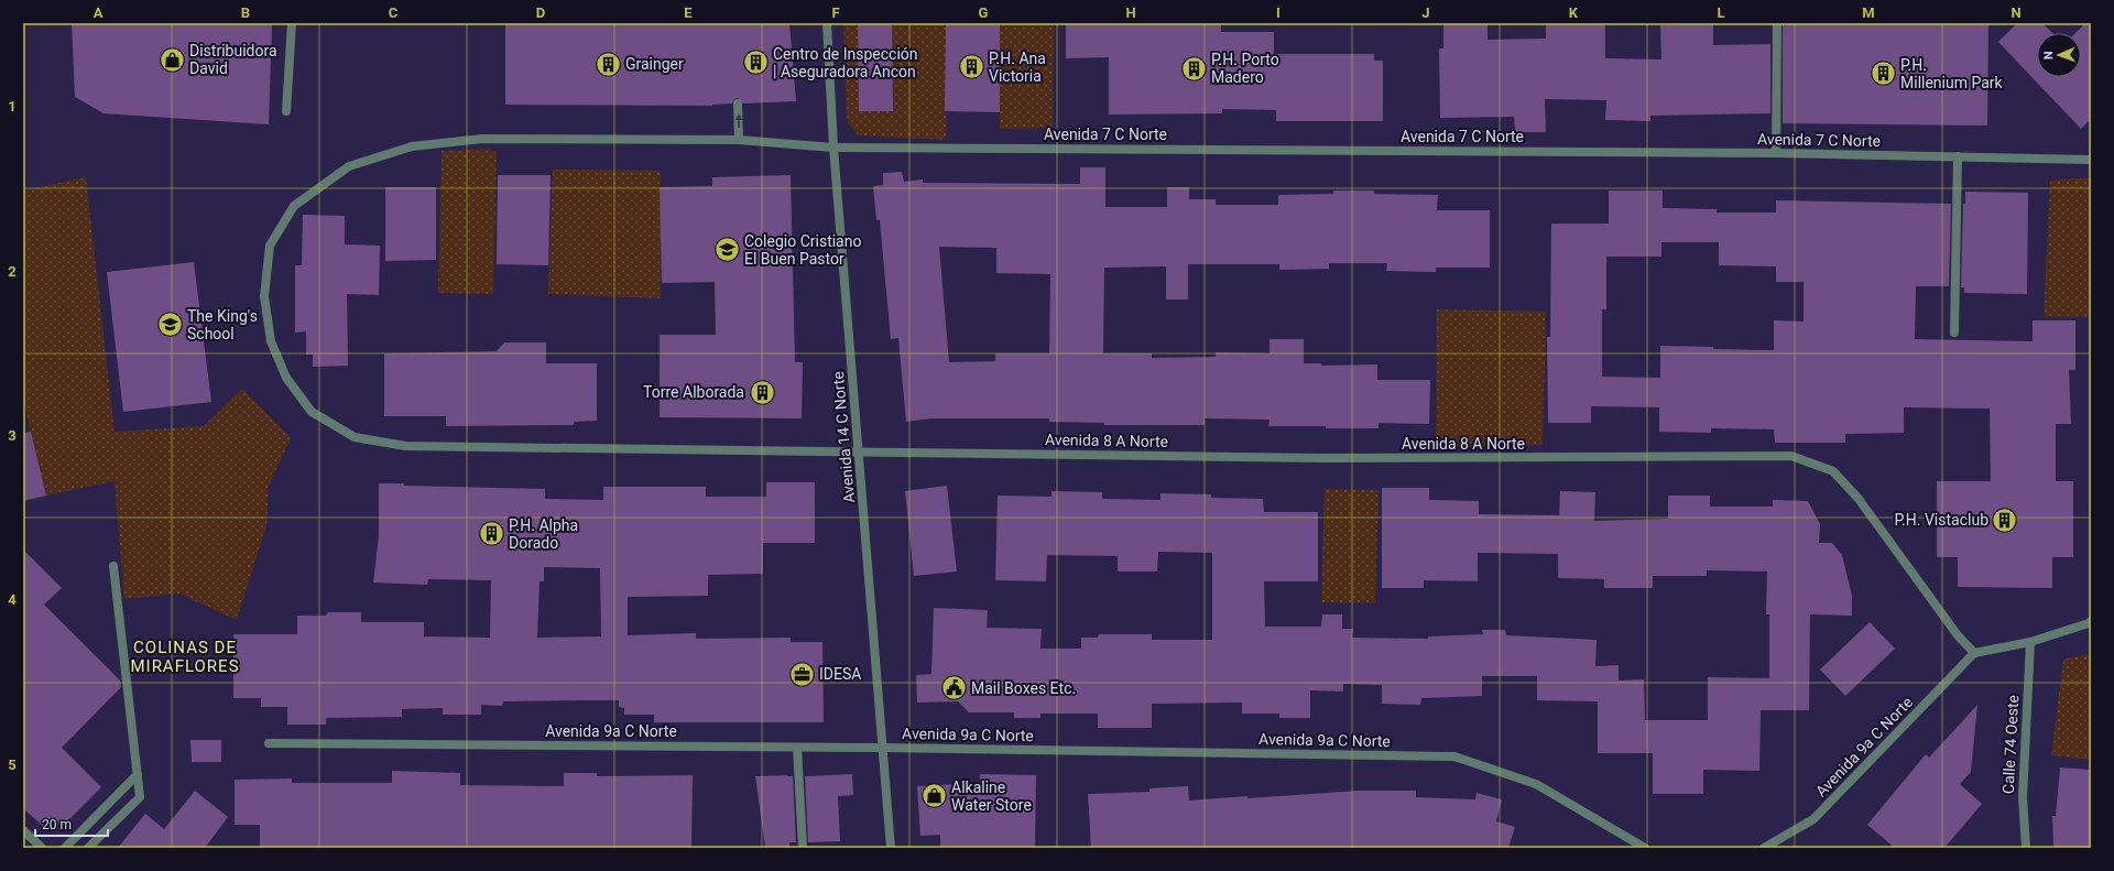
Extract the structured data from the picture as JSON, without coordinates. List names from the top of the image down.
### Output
{
  "streets": {
    "street": [
      "Avenida 7 C Norte",
      "Avenida 14 C Norte",
      "Avenida 8 A Norte",
      "Avenida 9a C Norte",
      "Calle 74 Oeste"
    ]
  },
  "crossings": [
    ["Avenida 7 C Norte", "Avenida 14 C Norte"],
    ["Avenida 7 C Norte", "Avenida 8 A Norte"],
    ["Avenida 14 C Norte", "Avenida 8 A Norte"],
    ["Avenida 14 C Norte", "Avenida 9a C Norte"],
    ["Avenida 8 A Norte", "Avenida 9a C Norte"]
  ],
  "districts": ["COLINAS DE MIRAFLORES"],
  "places": {
    "shop": ["Distribuidora David", "Alkaline Water Store"],
    "building": [
      "Centro de Inspección | Aseguradora Ancon",
      "Grainger",
      "P.H. Ana Victoria",
      "P.H. Porto Madero",
      "P.H. Millenium Park",
      "Torre Alborada",
      "P.H. Vistaclub",
      "P.H. Alpha Dorado"
    ],
    "school or university": ["Colegio Cristiano El Buen Pastor", "The King's School"],
    "office": ["IDESA"],
    "public building": ["Mail Boxes Etc."]
  },
  "scale_bar": "20 m",
  "north": "left",
  "grid": {
    "columns": [
      "A",
      "B",
      "C",
      "D",
      "E",
      "F",
      "G",
      "H",
      "I",
      "J",
      "K",
      "L",
      "M",
      "N"
    ],
    "rows": [
      "1",
      "2",
      "3",
      "4",
      "5"
    ]
  }
}
